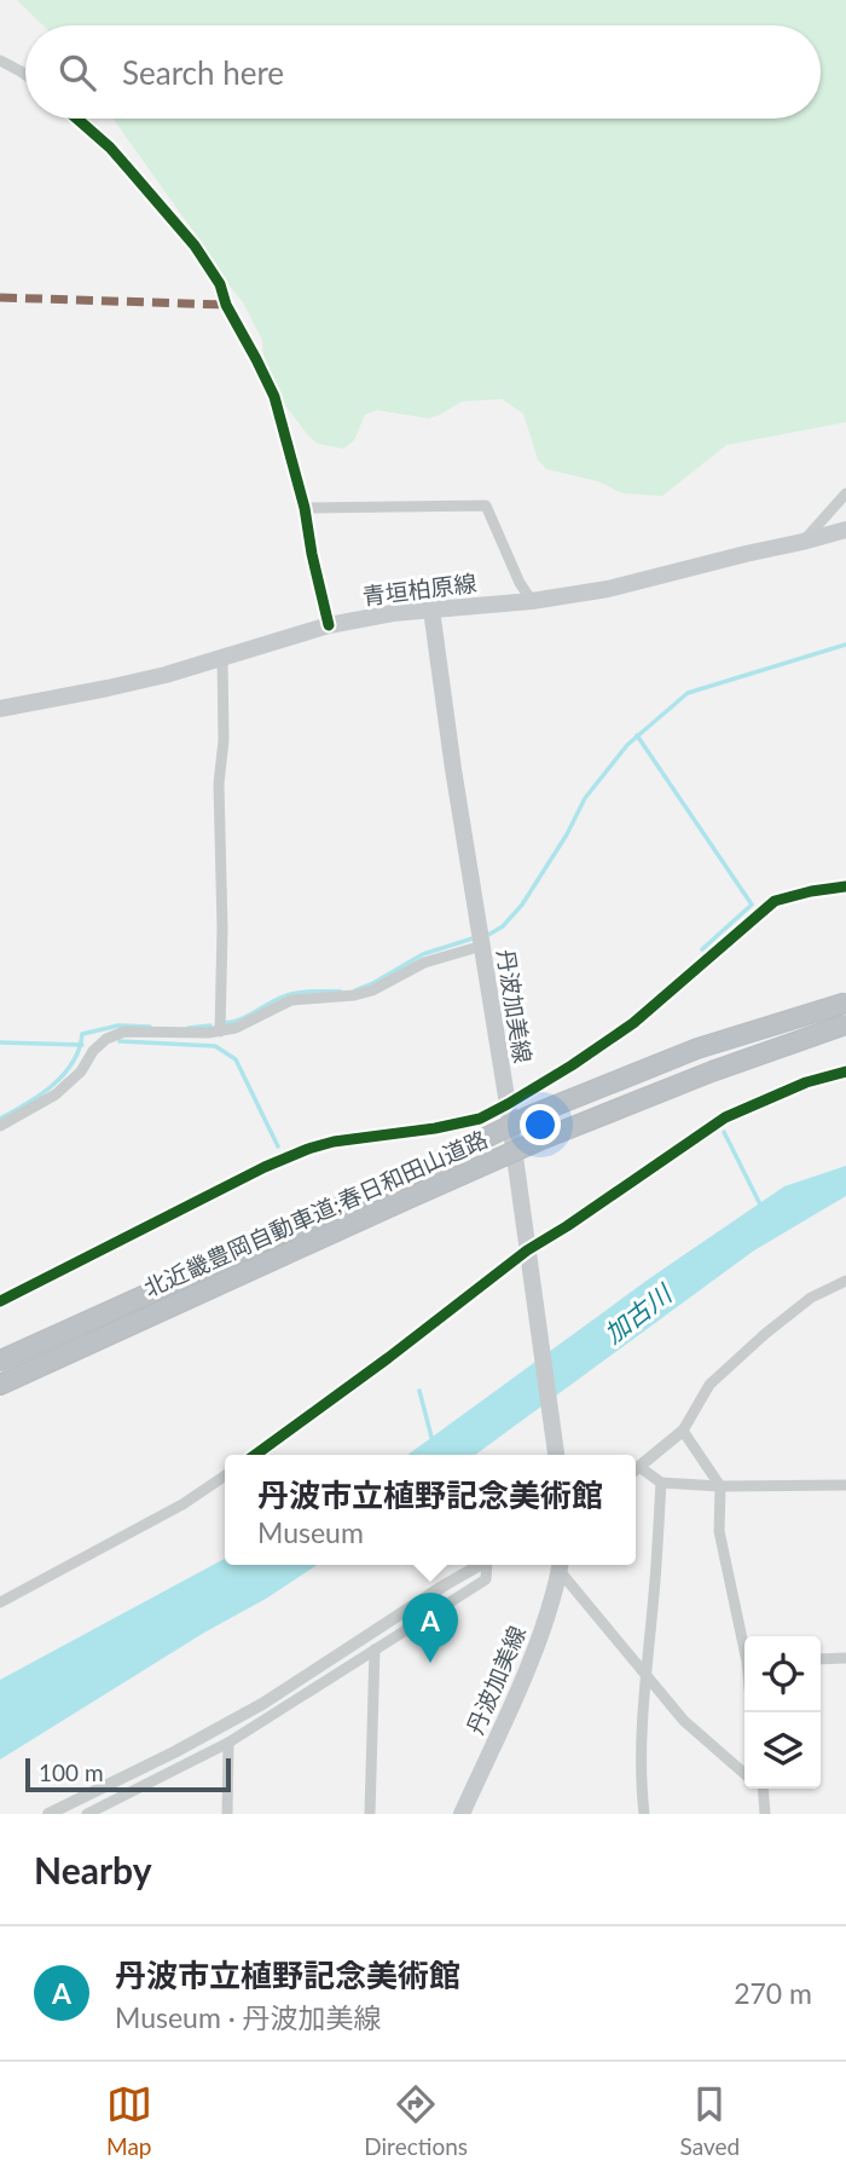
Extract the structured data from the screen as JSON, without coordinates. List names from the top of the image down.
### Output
{
  "streets": {
    "highway": ["北近畿豊岡自動車道;春日和田山道路"],
    "main road": ["青垣柏原線", "丹波加美線"]
  },
  "crossings": [
    ["青垣柏原線", "丹波加美線"]
  ],
  "water": ["加古川"],
  "scale_bar": "100 m",
  "page": {
    "search": "Search here",
    "popup": ["丹波市立植野記念美術館", "Museum"],
    "pins": "A",
    "scale": "100 m",
    "heading": "Nearby",
    "list": [
      {
        "mark": "A",
        "name": "丹波市立植野記念美術館",
        "note": "Museum · 丹波加美線",
        "value": "270 m"
      }
    ],
    "nav": ["Map", "Directions", "Saved"]
  }
}
